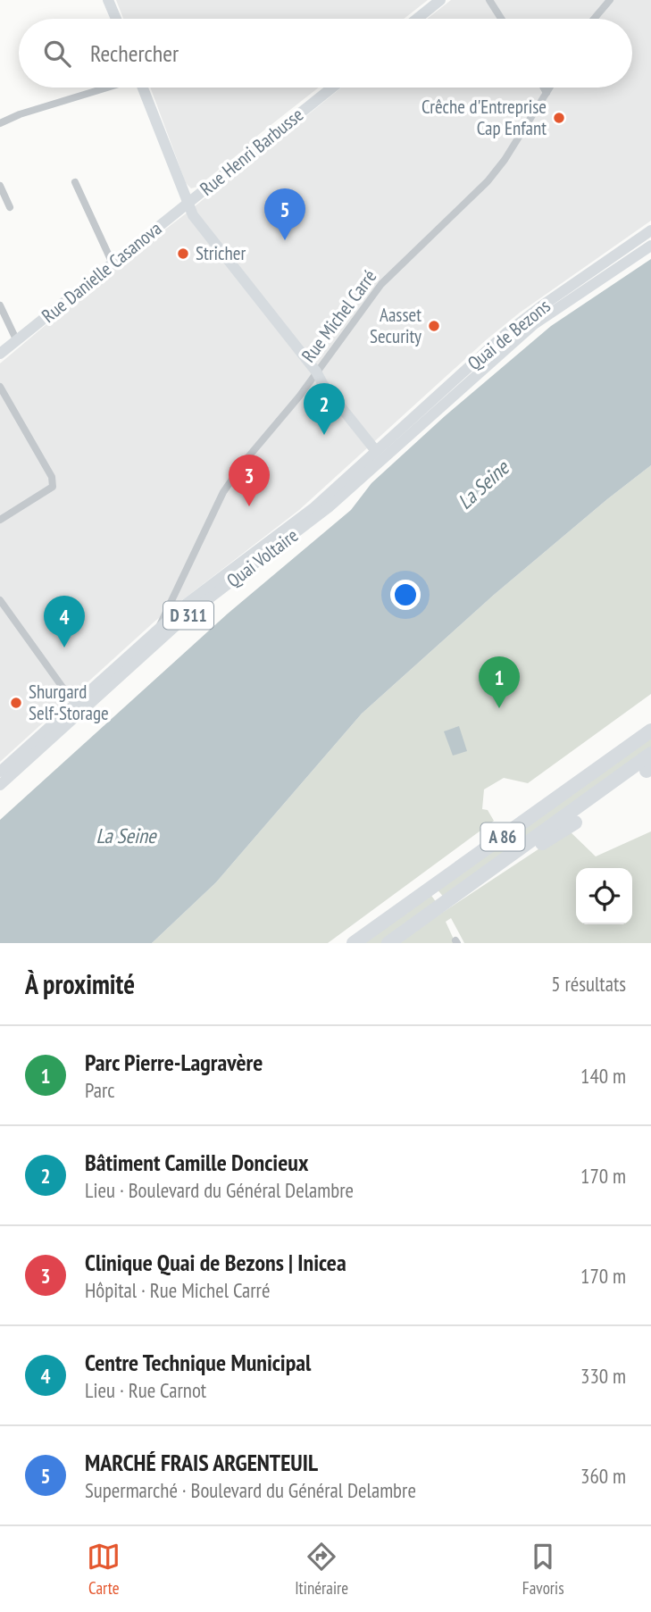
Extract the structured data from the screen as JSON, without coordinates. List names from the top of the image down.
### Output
{
  "streets": {
    "highway": ["A 86"],
    "main road": [
      "Rue Henri Barbusse",
      "Rue Danielle Casanova",
      "Quai de Bezons",
      "Quai Voltaire",
      "D 311"
    ],
    "street": ["Rue Michel Carré"]
  },
  "crossings": [
    ["Rue Henri Barbusse", "Rue Danielle Casanova"],
    ["Rue Michel Carré", "Quai Voltaire"],
    ["Quai de Bezons", "Quai Voltaire"]
  ],
  "water": ["La Seine"],
  "places": [
    "Crêche d'Entreprise Cap Enfant",
    "Stricher",
    "Aasset Security",
    "Shurgard Self-Storage"
  ],
  "page": {
    "search": "Rechercher",
    "pins": [
      "5",
      "2",
      "3",
      "4",
      "1"
    ],
    "heading": ["À proximité", "5 résultats"],
    "list": [
      {
        "mark": "1",
        "name": "Parc Pierre-Lagravère",
        "note": "Parc",
        "value": "140 m"
      },
      {
        "mark": "2",
        "name": "Bâtiment Camille Doncieux",
        "note": "Lieu · Boulevard du Général Delambre",
        "value": "170 m"
      },
      {
        "mark": "3",
        "name": "Clinique Quai de Bezons | Inicea",
        "note": "Hôpital · Rue Michel Carré",
        "value": "170 m"
      },
      {
        "mark": "4",
        "name": "Centre Technique Municipal",
        "note": "Lieu · Rue Carnot",
        "value": "330 m"
      },
      {
        "mark": "5",
        "name": "MARCHÉ FRAIS ARGENTEUIL",
        "note": "Supermarché · Boulevard du Général Delambre",
        "value": "360 m"
      }
    ],
    "nav": ["Carte", "Itinéraire", "Favoris"]
  }
}
